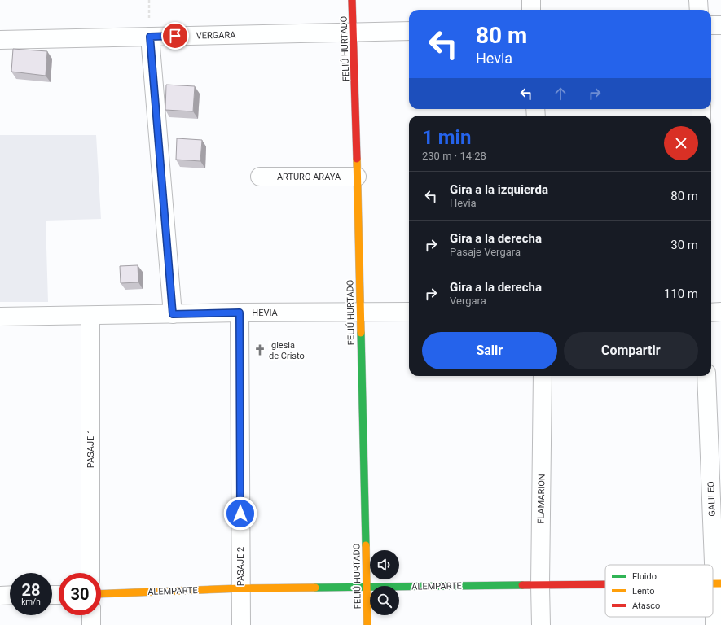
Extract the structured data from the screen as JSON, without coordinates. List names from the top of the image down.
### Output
{
  "streets": {
    "street": [
      "VERGARA",
      "FELIÚ HURTADO",
      "ARTURO ARAYA",
      "HEVIA",
      "PASAJE 1",
      "FLAMARION",
      "GALILEO",
      "PASAJE 2",
      "ALEMPARTE"
    ]
  },
  "crossings": [
    ["VERGARA", "FELIÚ HURTADO"],
    ["FELIÚ HURTADO", "ARTURO ARAYA"],
    ["FELIÚ HURTADO", "HEVIA"],
    ["FELIÚ HURTADO", "ALEMPARTE"],
    ["HEVIA", "PASAJE 1"],
    ["HEVIA", "PASAJE 2"],
    ["FLAMARION", "ALEMPARTE"],
    ["PASAJE 2", "ALEMPARTE"]
  ],
  "places": {
    "church": ["Iglesia de Cristo"]
  },
  "legend": ["Fluido", "Lento", "Atasco"],
  "page": {
    "turn": ["80 m", "Hevia"],
    "heading": ["1 min", "230 m · 14:28"],
    "list": [
      {
        "name": "Gira a la izquierda",
        "note": "Hevia",
        "value": "80 m"
      },
      {
        "name": "Gira a la derecha",
        "note": "Pasaje Vergara",
        "value": "30 m"
      },
      {
        "name": "Gira a la derecha",
        "note": "Vergara",
        "value": "110 m"
      }
    ],
    "buttons": ["Salir", "Compartir"],
    "speed": "28 km/h",
    "limit": "30"
  }
}
